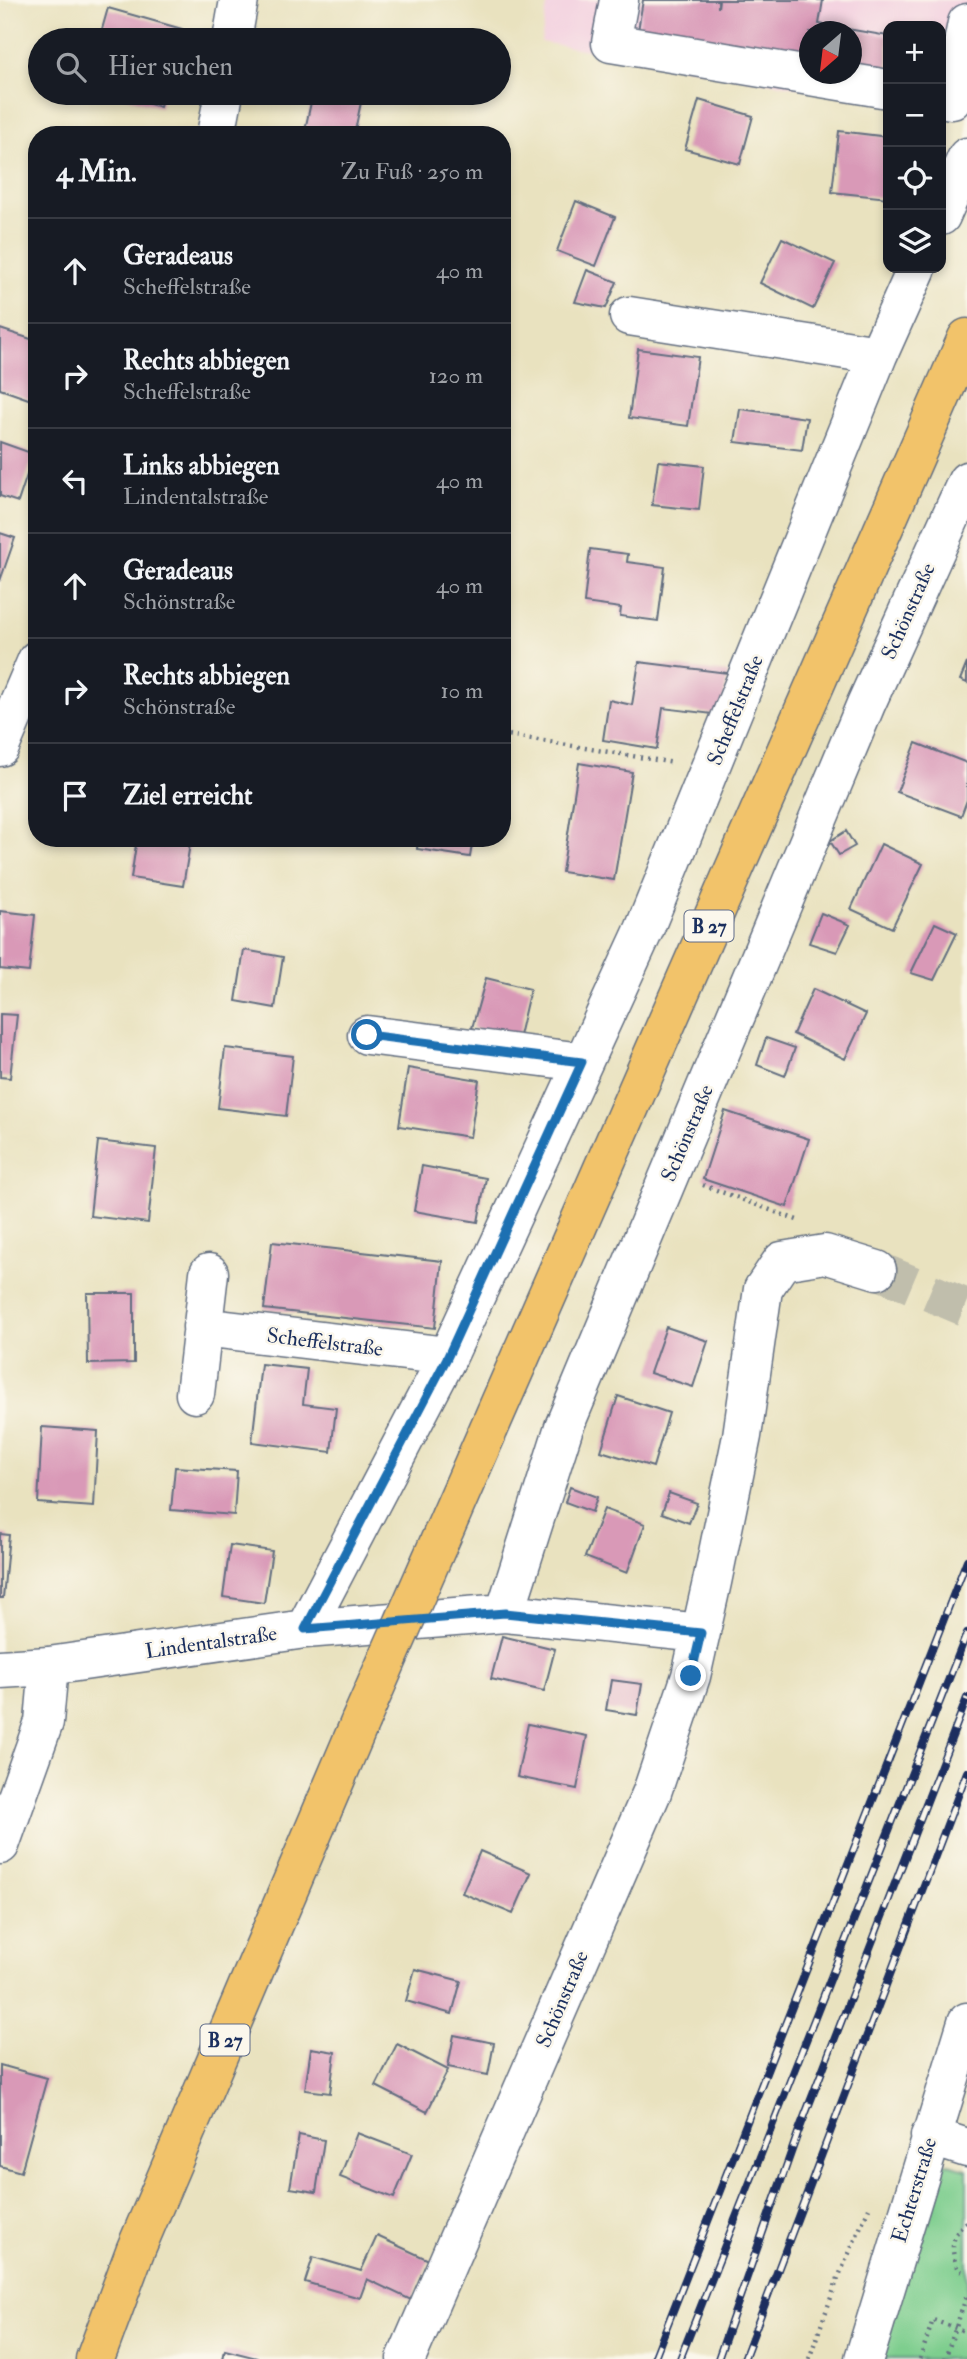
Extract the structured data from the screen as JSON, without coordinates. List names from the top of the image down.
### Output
{
  "streets": {
    "main road": ["B 27"],
    "street": [
      "Schönstraße",
      "Scheffelstraße",
      "Lindentalstraße",
      "Echterstraße"
    ]
  },
  "crossings": [
    ["Schönstraße", "Lindentalstraße"],
    ["Scheffelstraße", "Lindentalstraße"]
  ],
  "north": "bottom left",
  "page": {
    "map_buttons": ["+", "−"],
    "search": "Hier suchen",
    "heading": ["4 Min.", "Zu Fuß · 250 m"],
    "list": [
      ["Geradeaus", "Scheffelstraße", "40 m"],
      ["Rechts abbiegen", "Scheffelstraße", "120 m"],
      ["Links abbiegen", "Lindentalstraße", "40 m"],
      ["Geradeaus", "Schönstraße", "40 m"],
      ["Rechts abbiegen", "Schönstraße", "10 m"],
      "Ziel erreicht"
    ]
  }
}
